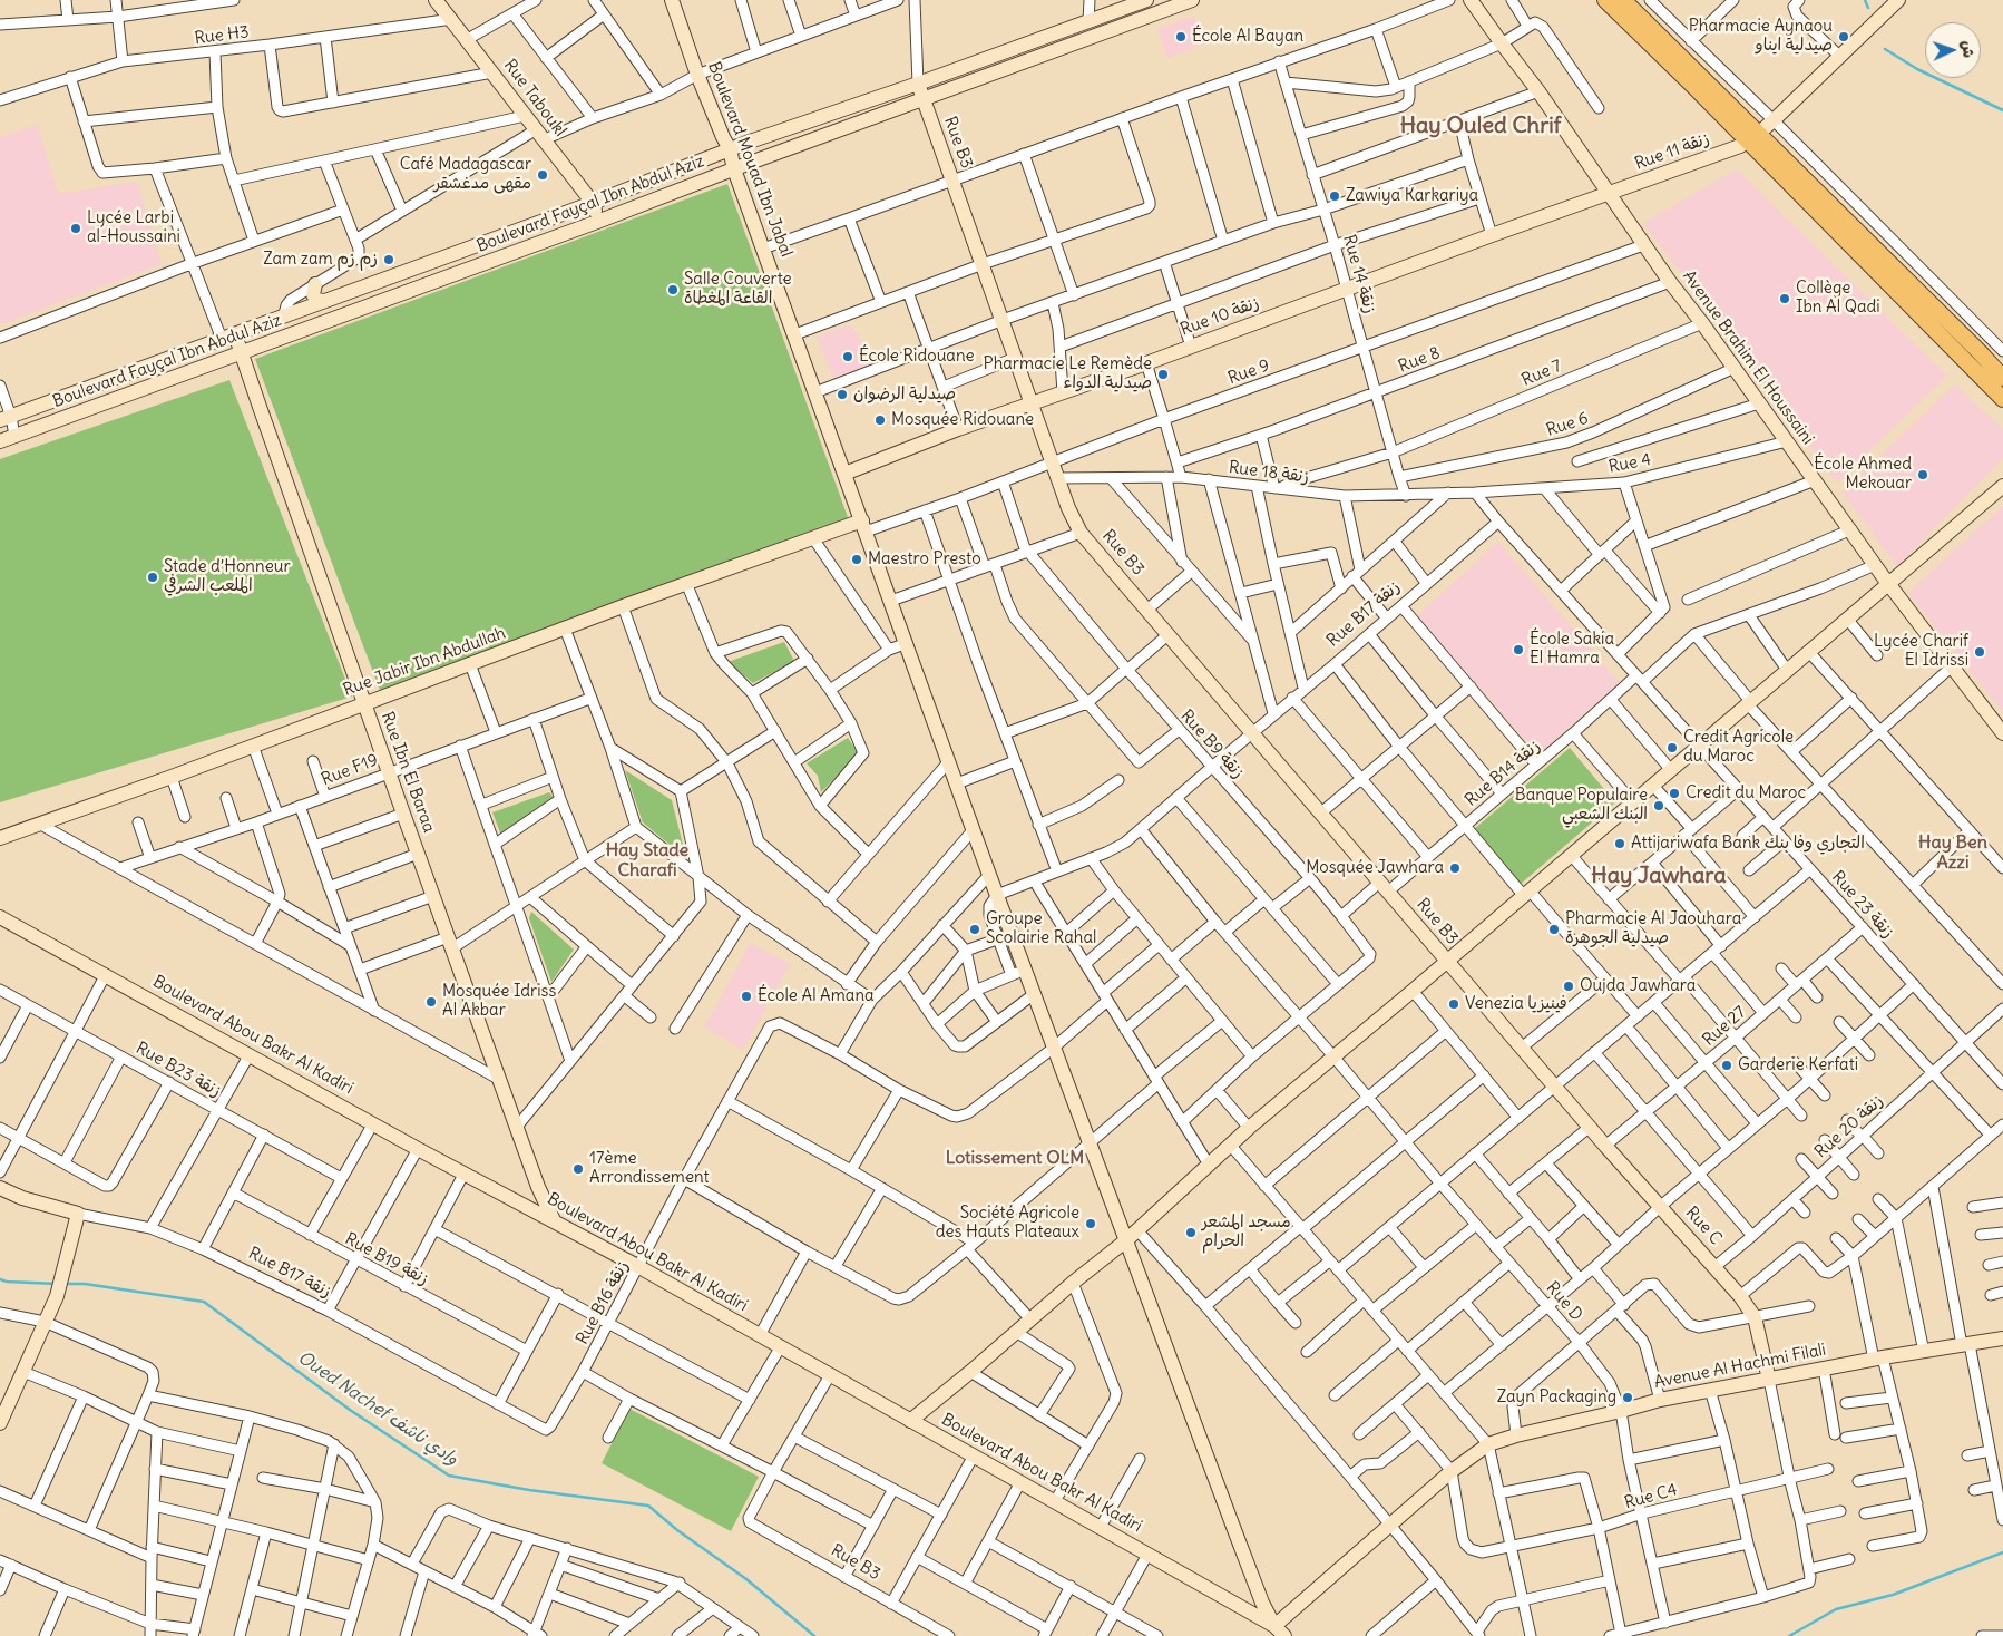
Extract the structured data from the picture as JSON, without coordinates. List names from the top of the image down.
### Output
{
  "streets": {
    "main road": [
      "Rue Taboukl",
      "Rue B3",
      "Rue 11 زنقة",
      "Boulevard Mouad Ibn Jabal",
      "Boulevard Fayçal Ibn Abdul Aziz",
      "Rue 10 زنقة",
      "Avenue Brahim El Houssaini",
      "Rue B17 زنقة",
      "Rue Jabir Ibn Abdullah",
      "Rue Ibn El Baraa",
      "Boulevard Abou Bakr Al Kadiri",
      "Rue C",
      "Avenue Al Hachmi Filali"
    ],
    "street": [
      "Rue H3",
      "Rue 14 زنقة",
      "Rue 8",
      "Rue 9",
      "Rue 7",
      "Rue 6",
      "Rue 4",
      "Rue 18 زنقة",
      "Rue B9 زنقة",
      "Rue F19",
      "Rue B14 زنقة",
      "Rue 23 زنقة",
      "Rue 27",
      "Rue B23 زنقة",
      "Rue 20 زنقة",
      "Rue B19 زنقة",
      "Rue D",
      "Rue B16 زنقة",
      "Rue C4"
    ]
  },
  "crossings": [
    ["Rue H3", "Rue Taboukl"],
    ["Rue Taboukl", "Boulevard Fayçal Ibn Abdul Aziz"],
    ["Rue B3", "Boulevard Fayçal Ibn Abdul Aziz"],
    ["Rue B3", "Rue 10 زنقة"],
    ["Rue B3", "Rue 9"],
    ["Rue B3", "Rue 18 زنقة"],
    ["Rue B3", "Rue B17 زنقة"],
    ["Rue B3", "Rue B14 زنقة"],
    ["Rue B3", "Rue C"],
    ["Rue 11 زنقة", "Rue 10 زنقة"],
    ["Rue 11 زنقة", "Avenue Brahim El Houssaini"],
    ["Boulevard Mouad Ibn Jabal", "Boulevard Fayçal Ibn Abdul Aziz"],
    ["Boulevard Mouad Ibn Jabal", "Rue 10 زنقة"],
    ["Boulevard Mouad Ibn Jabal", "Rue 9"],
    ["Boulevard Mouad Ibn Jabal", "Rue B17 زنقة"],
    ["Boulevard Mouad Ibn Jabal", "Rue Jabir Ibn Abdullah"],
    ["Boulevard Mouad Ibn Jabal", "Boulevard Abou Bakr Al Kadiri"],
    ["Boulevard Mouad Ibn Jabal", "Avenue Al Hachmi Filali"],
    ["Boulevard Fayçal Ibn Abdul Aziz", "Rue Ibn El Baraa"],
    ["Rue 14 زنقة", "Rue 10 زنقة"],
    ["Rue 14 زنقة", "Rue 8"],
    ["Rue 14 زنقة", "Rue 9"],
    ["Rue 14 زنقة", "Rue 7"],
    ["Rue 14 زنقة", "Rue 6"],
    ["Rue 14 زنقة", "Rue 18 زنقة"],
    ["Rue 10 زنقة", "Avenue Brahim El Houssaini"],
    ["Avenue Brahim El Houssaini", "Rue 8"],
    ["Avenue Brahim El Houssaini", "Rue 9"],
    ["Avenue Brahim El Houssaini", "Rue 7"],
    ["Avenue Brahim El Houssaini", "Rue 6"],
    ["Avenue Brahim El Houssaini", "Rue 4"],
    ["Rue 9", "Rue Jabir Ibn Abdullah"],
    ["Rue 7", "Rue 18 زنقة"],
    ["Rue 4", "Rue 18 زنقة"],
    ["Rue 4", "Rue 23 زنقة"],
    ["Rue 18 زنقة", "Rue 23 زنقة"],
    ["Rue B17 زنقة", "Rue B9 زنقة"],
    ["Rue B17 زنقة", "Rue 23 زنقة"],
    ["Rue B17 زنقة", "Rue D"],
    ["Rue B17 زنقة", "Rue B16 زنقة"],
    ["Rue Jabir Ibn Abdullah", "Rue Ibn El Baraa"],
    ["Rue B9 زنقة", "Rue B14 زنقة"],
    ["Rue F19", "Rue Ibn El Baraa"],
    ["Rue Ibn El Baraa", "Boulevard Abou Bakr Al Kadiri"],
    ["Rue B14 زنقة", "Rue 23 زنقة"],
    ["Rue 23 زنقة", "Rue 27"],
    ["Rue 23 زنقة", "Rue 20 زنقة"],
    ["Rue 27", "Rue C"],
    ["Boulevard Abou Bakr Al Kadiri", "Rue B16 زنقة"],
    ["Boulevard Abou Bakr Al Kadiri", "Avenue Al Hachmi Filali"],
    ["Rue 20 زنقة", "Rue C"],
    ["Rue C", "Avenue Al Hachmi Filali"],
    ["Rue C", "Rue C4"],
    ["Rue D", "Avenue Al Hachmi Filali"],
    ["Rue D", "Rue C4"],
    ["Avenue Al Hachmi Filali", "Rue C4"]
  ],
  "districts": [
    "Hay Ouled Chrif",
    "Hay Ben Azzi",
    "Hay Stade Charafi",
    "Hay Jawhara",
    "Lotissement OLM"
  ],
  "water": ["Oued Nachef وادي ناشف"],
  "places": [
    "École Al Bayan",
    "Pharmacie Aynaou صيدلية ايناو",
    "Café Madagascar مقهى مدغشقر",
    "Zawiya Karkariya",
    "Lycée Larbi al-Houssaini",
    "Zam zam زم زم",
    "Salle Couverte القاعة المغطاة",
    "Collège Ibn Al Qadi",
    "École Ridouane",
    "Pharmacie Le Remède صيدلية الدواء",
    "صيدلية الرضوان",
    "Mosquée Ridouane",
    "École Ahmed Mekouar",
    "Maestro Presto",
    "Stade d’Honneur الملعب الشرفي",
    "École Sakia El Hamra",
    "Lycée Charif El Idrissi",
    "Credit Agricole du Maroc",
    "Credit du Maroc",
    "Banque Populaire البنك الشعبي",
    "Attijariwafa Bank التجاري وفا بنك",
    "Mosquée Jawhara",
    "Groupe Scolairie Rahal",
    "Pharmacie Al Jaouhara صيدلية الجوهرة",
    "Oujda Jawhara",
    "École Al Amana",
    "Mosquée Idriss Al Akbar",
    "Venezia فينيزيا",
    "Garderie Kerfati",
    "17ème Arrondissement",
    "Société Agricole des Hauts Plateaux",
    "مسجد المشعر الحرام",
    "Zayn Packaging"
  ],
  "north": "right"
}
